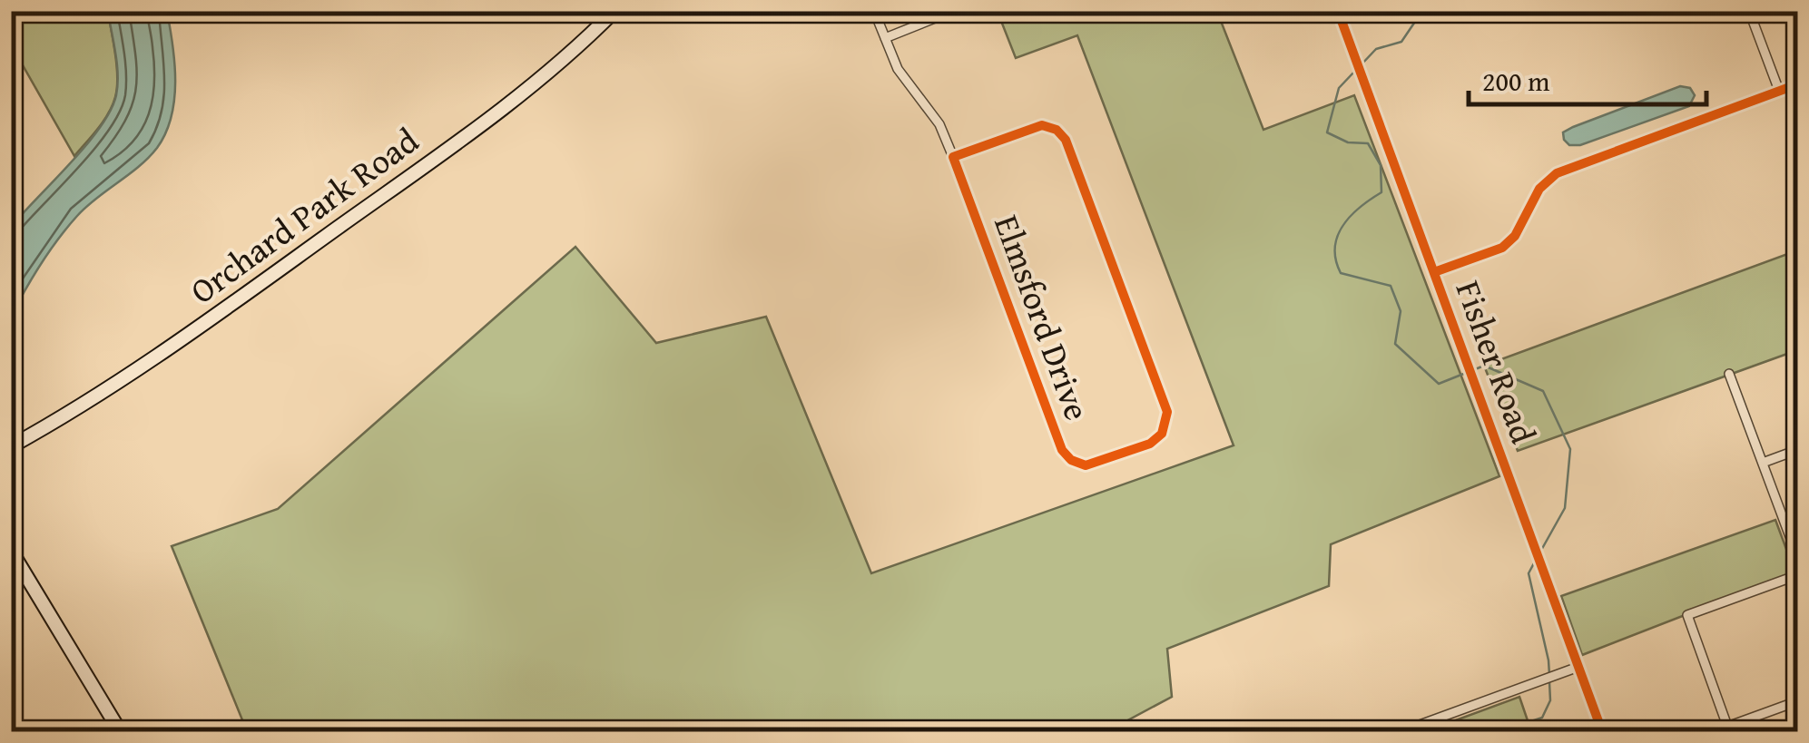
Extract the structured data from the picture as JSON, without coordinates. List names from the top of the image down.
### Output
{
  "streets": {
    "main road": ["Orchard Park Road"],
    "street": ["Elmsford Drive", "Fisher Road"]
  },
  "scale_bar": "200 m"
}
